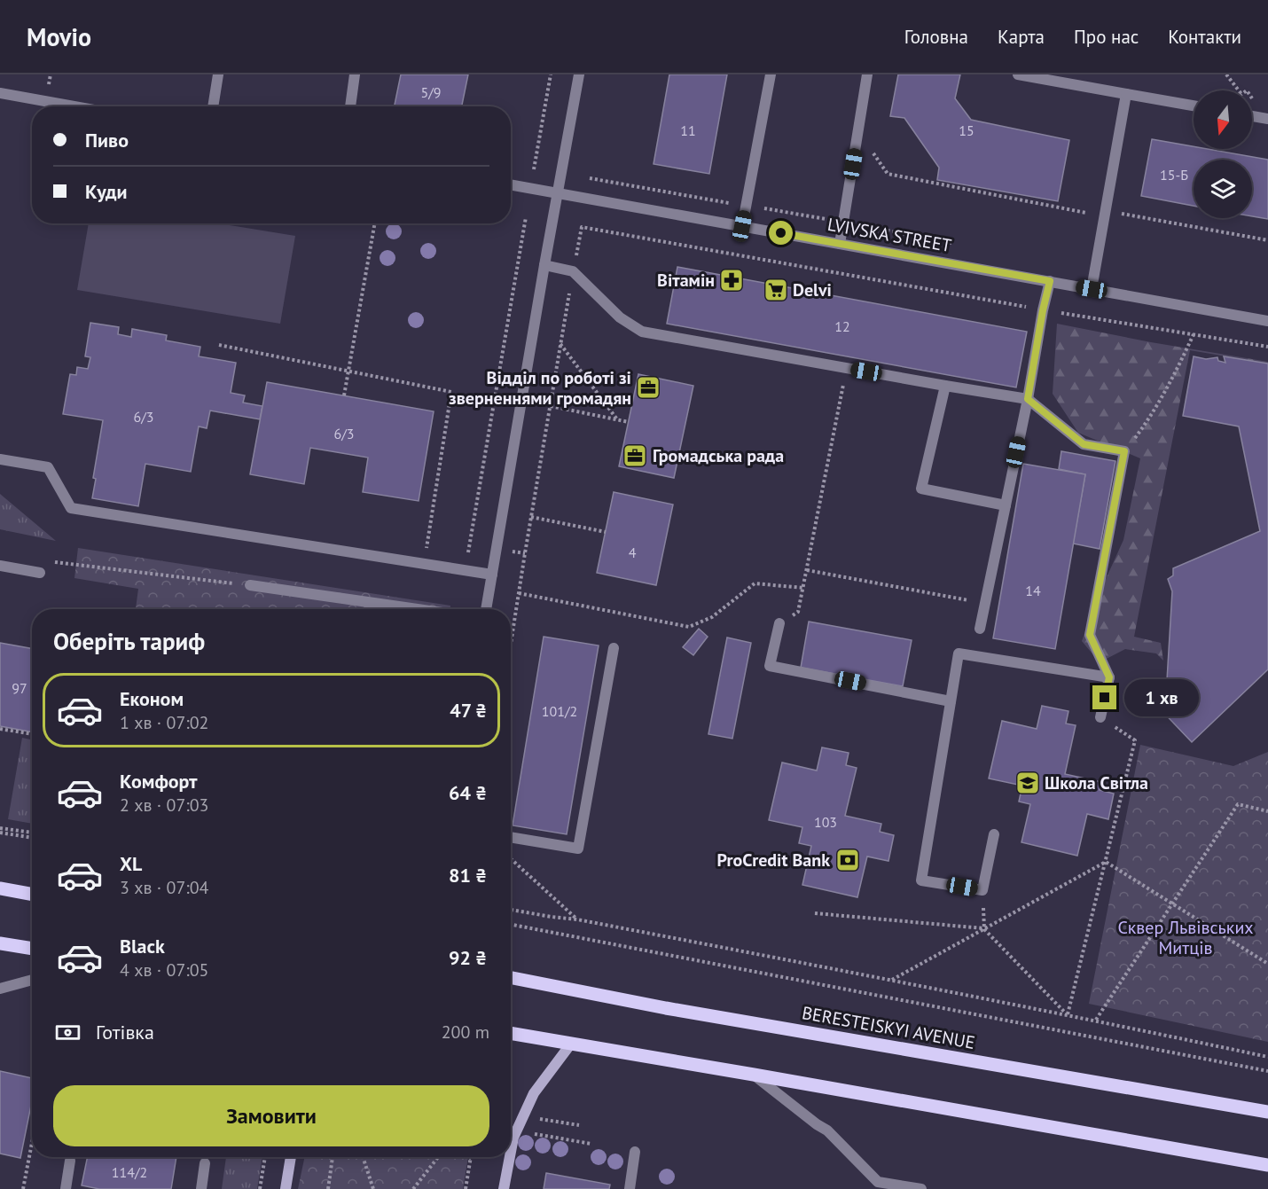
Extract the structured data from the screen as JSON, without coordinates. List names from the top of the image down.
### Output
{
  "streets": {
    "main road": ["BERESTEISKYI AVENUE"],
    "street": ["LVIVSKA STREET"]
  },
  "parks": ["Сквер Львівських Митців"],
  "places": {
    "pharmacy": ["Вітамін"],
    "supermarket": ["Delvi"],
    "office": ["Відділ по роботі зі зверненнями громадян", "Громадська рада"],
    "school or university": ["Школа Світла"],
    "bank": ["ProCredit Bank"]
  },
  "house_numbers": [
    "5/9",
    "11",
    "15",
    "15-Б",
    "12",
    "6/3",
    "6/3",
    "4",
    "14",
    "97",
    "101/2",
    "103",
    "114/2"
  ],
  "north": "bottom",
  "page": {
    "header": "Movio",
    "nav": [
      "Головна",
      "Карта",
      "Про нас",
      "Контакти"
    ],
    "banner": ["Пиво", "Куди"],
    "heading": "Оберіть тариф",
    "list": [
      {
        "name": "Економ",
        "note": "1 хв · 07:02",
        "value": "47 ₴"
      },
      {
        "name": "Комфорт",
        "note": "2 хв · 07:03",
        "value": "64 ₴"
      },
      {
        "name": "XL",
        "note": "3 хв · 07:04",
        "value": "81 ₴"
      },
      {
        "name": "Black",
        "note": "4 хв · 07:05",
        "value": "92 ₴"
      }
    ],
    "bubble": "1 хв",
    "pay": ["Готівка", "200 m"],
    "buttons": "Замовити"
  }
}
